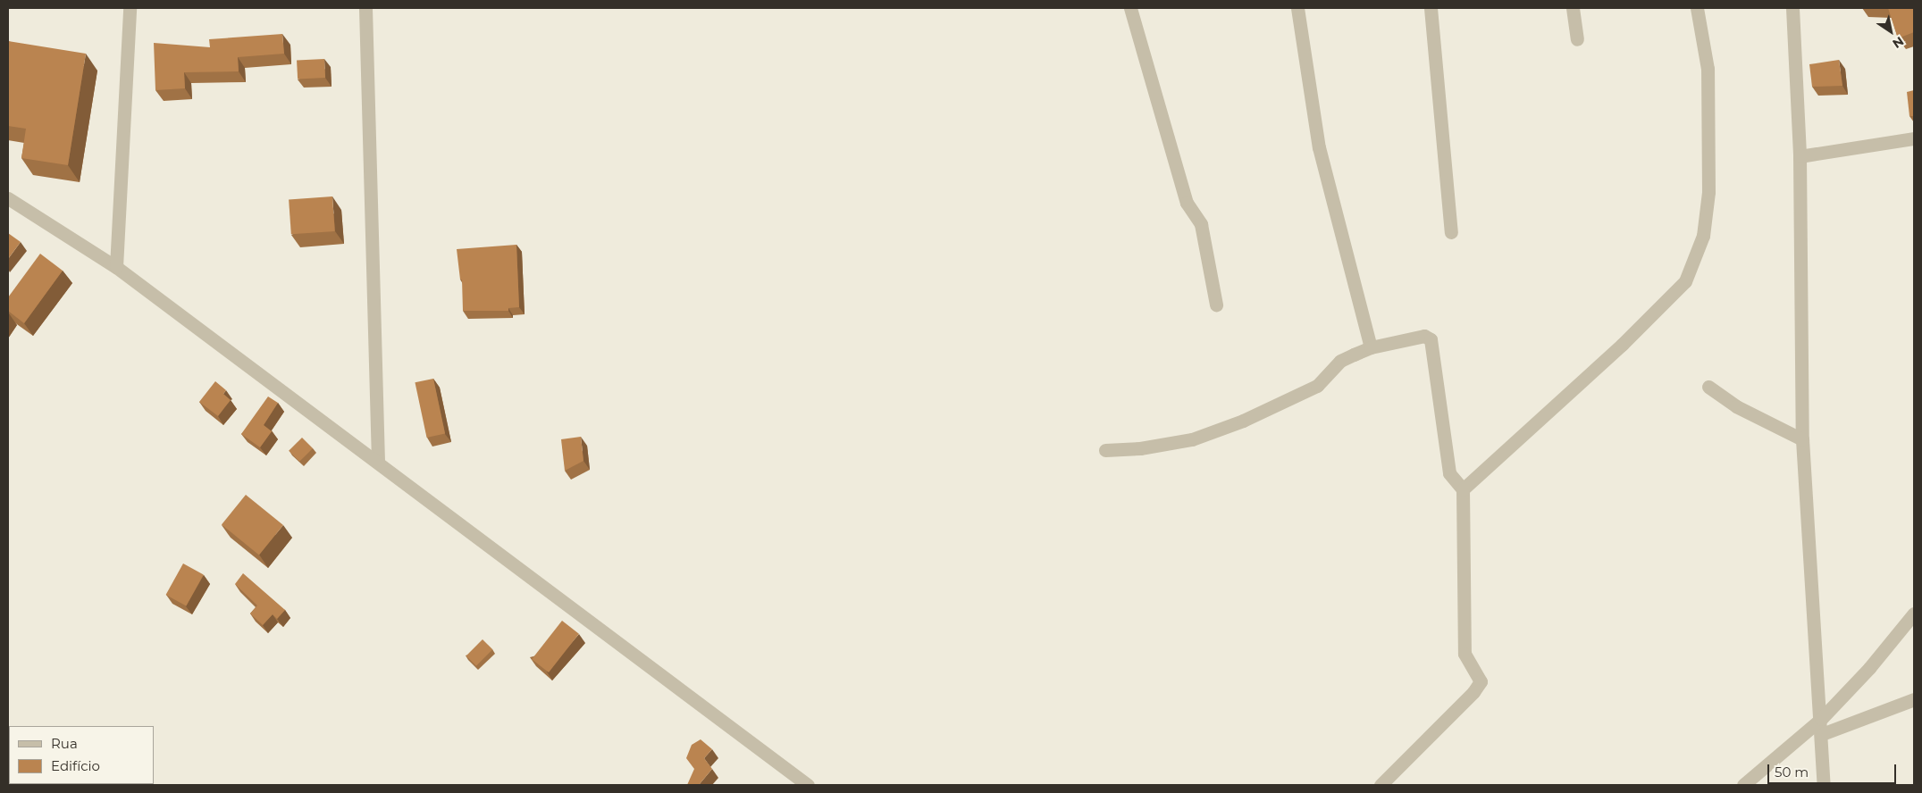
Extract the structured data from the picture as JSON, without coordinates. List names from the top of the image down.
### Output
{
  "legend": ["Rua", "Edifício"],
  "scale_bar": "50 m",
  "north": "bottom right"
}
